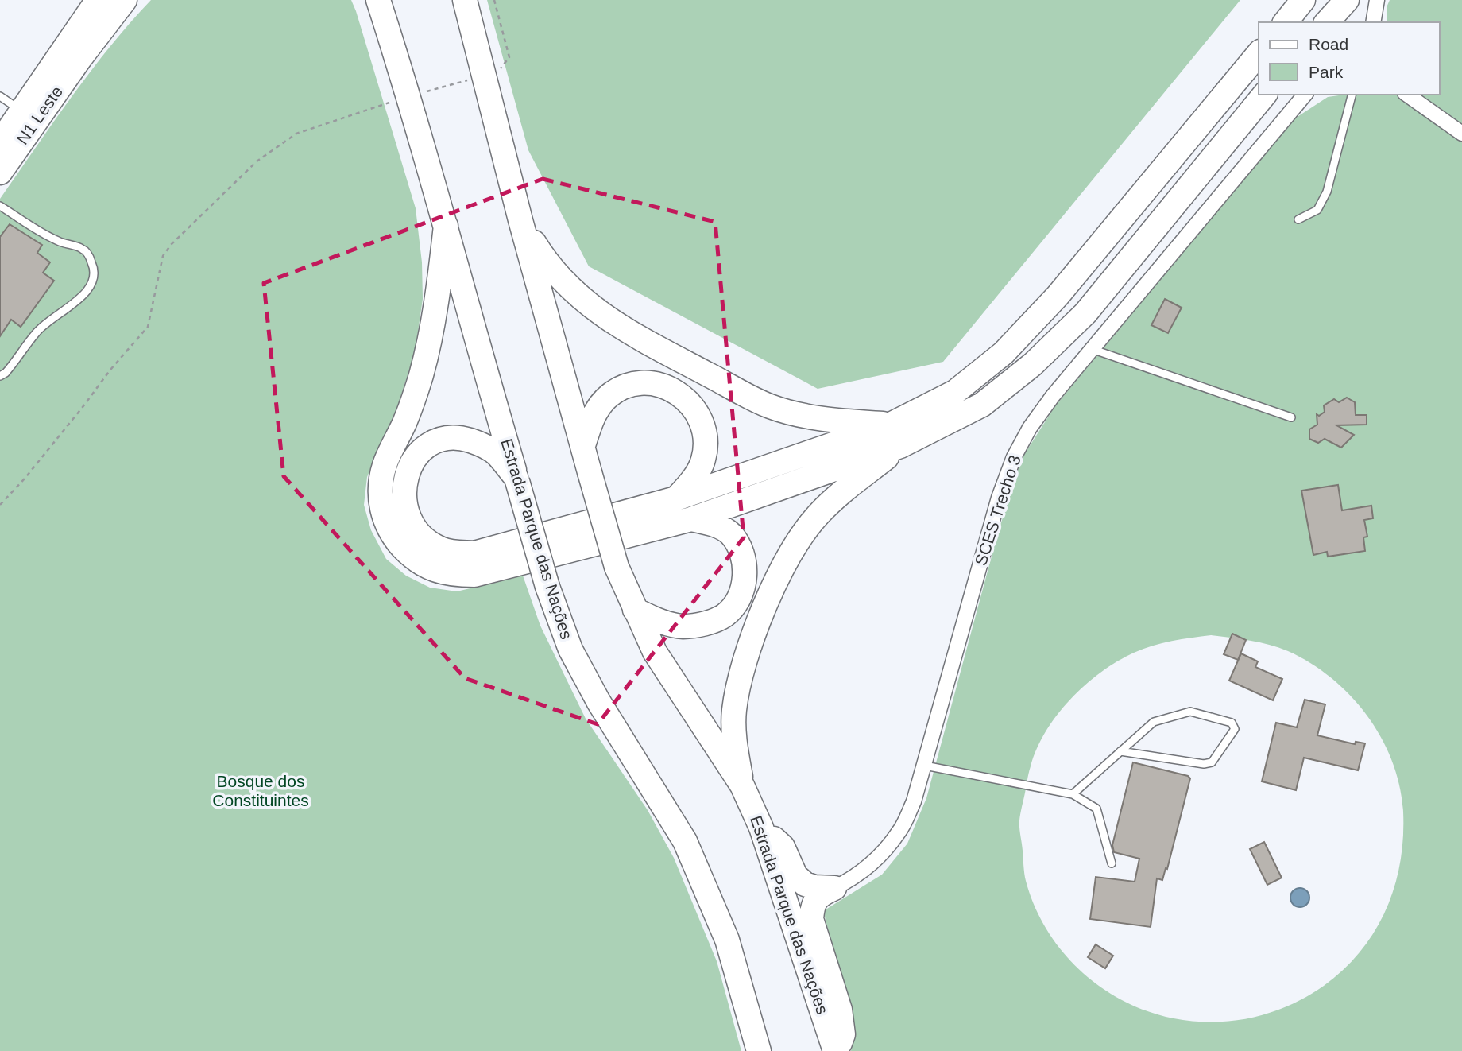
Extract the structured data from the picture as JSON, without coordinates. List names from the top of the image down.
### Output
{
  "streets": {
    "highway": ["N1 Leste", "Estrada Parque das Nações"],
    "street": ["SCES Trecho 3"]
  },
  "parks": ["Bosque dos Constituintes"],
  "legend": ["Road", "Park"]
}
